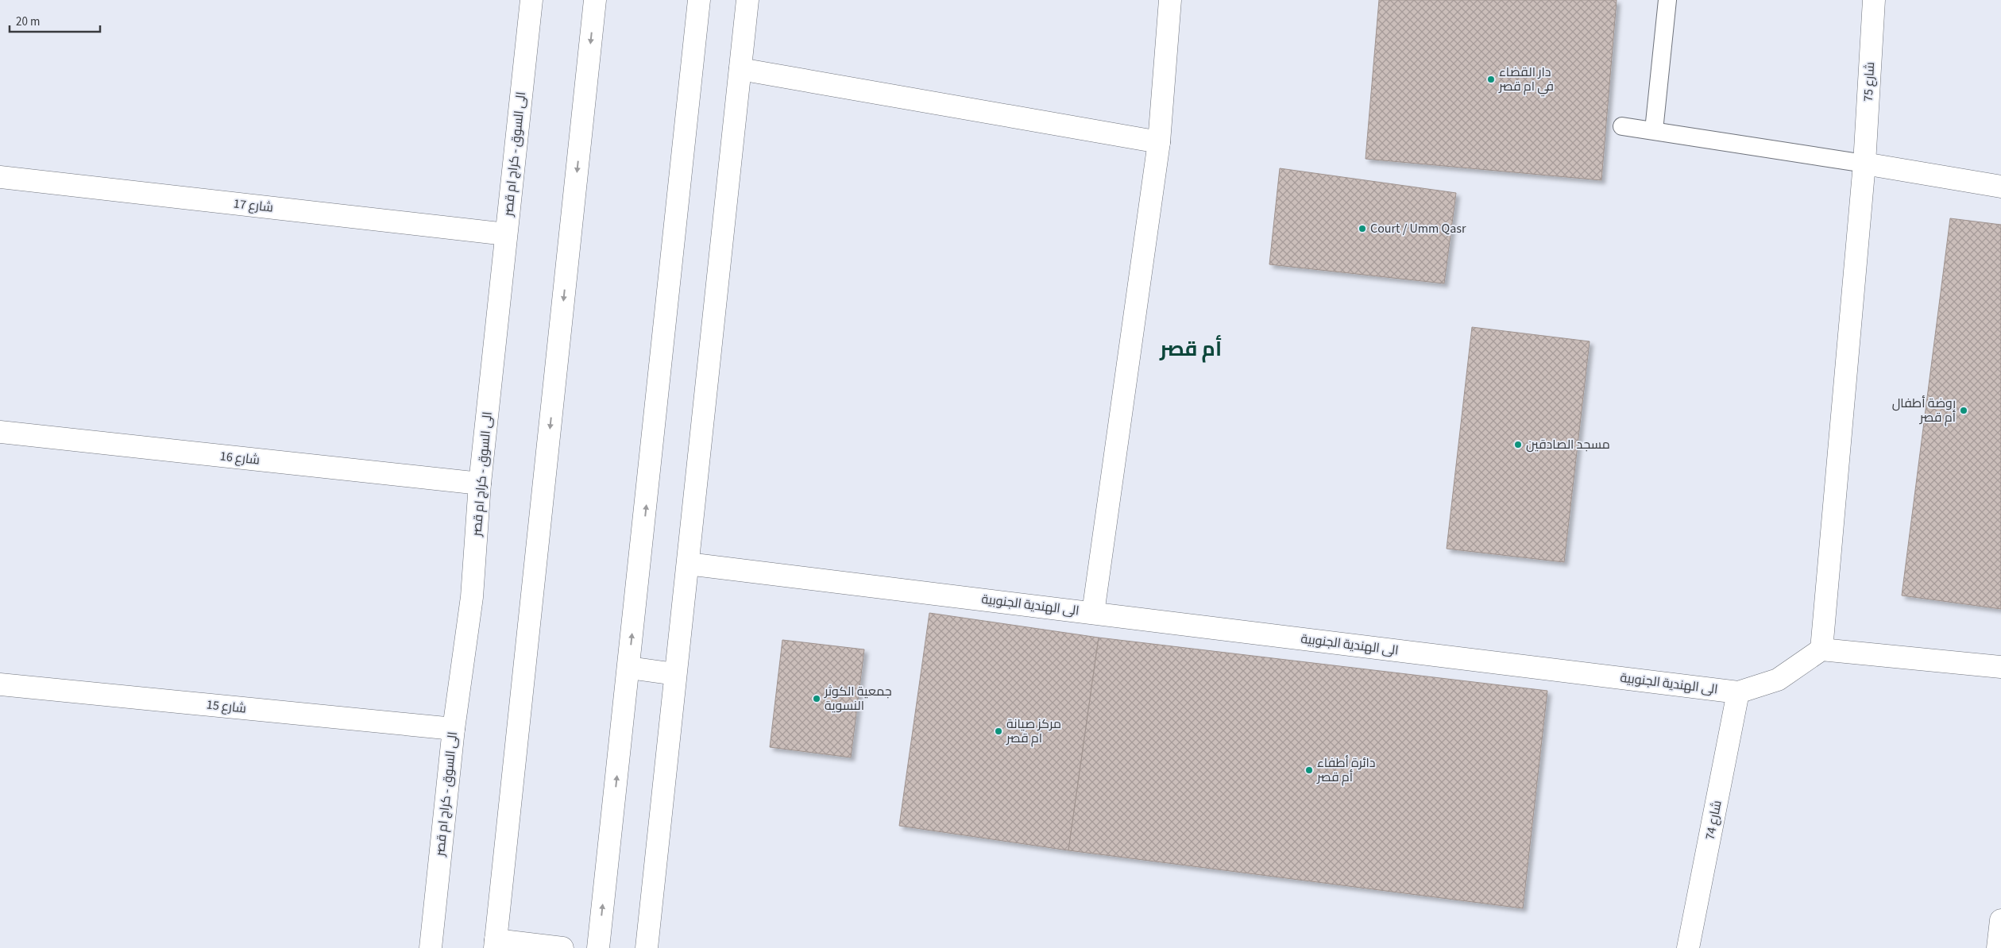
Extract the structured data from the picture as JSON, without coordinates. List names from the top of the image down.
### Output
{
  "streets": {
    "street": [
      "شارع 75",
      "الى السوق - كراج ام قصر",
      "شارع 17",
      "شارع 16",
      "الى الهندية الجنوبية",
      "شارع 15",
      "شارع 74"
    ]
  },
  "crossings": [
    ["شارع 75", "الى الهندية الجنوبية"],
    ["الى السوق - كراج ام قصر", "شارع 17"],
    ["الى السوق - كراج ام قصر", "شارع 16"],
    ["الى السوق - كراج ام قصر", "شارع 15"],
    ["الى الهندية الجنوبية", "شارع 74"]
  ],
  "districts": ["أم قصر"],
  "places": [
    "دار القضاء في ام قصر",
    "Court / Umm Qasr",
    "روضة أطفال أم قصر",
    "مسجد الصادقين",
    "جمعية الكوثر النسوية",
    "مركز صيانة ام قصر",
    "دائرة أطفاء أم قصر"
  ],
  "scale_bar": "20 m"
}
